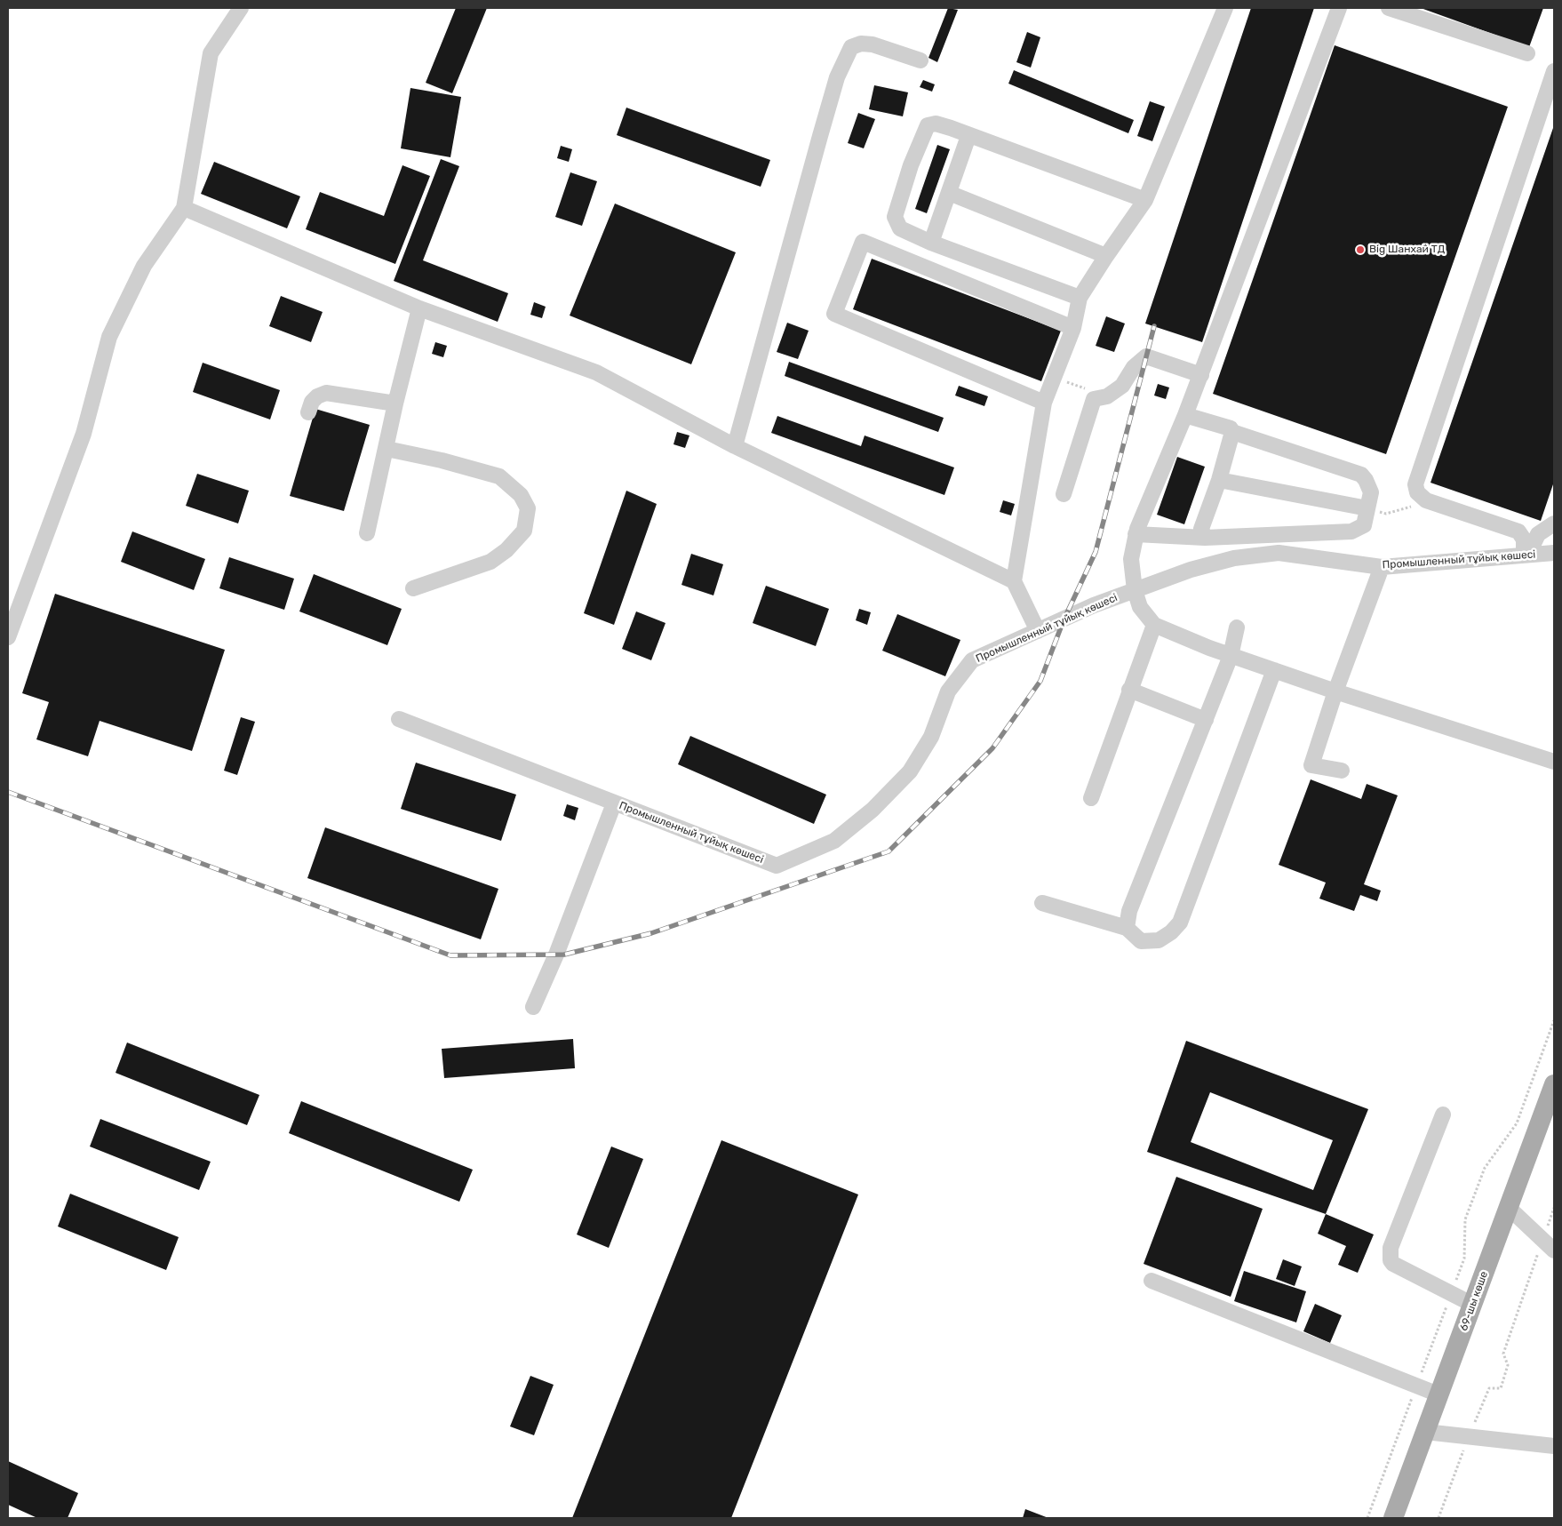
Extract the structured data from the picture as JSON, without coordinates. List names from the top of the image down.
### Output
{
  "streets": {
    "main road": ["69-шы көше"],
    "lane": ["Промышленный тұйық көшесі"]
  },
  "places": ["Big Шанхай ТД"]
}
